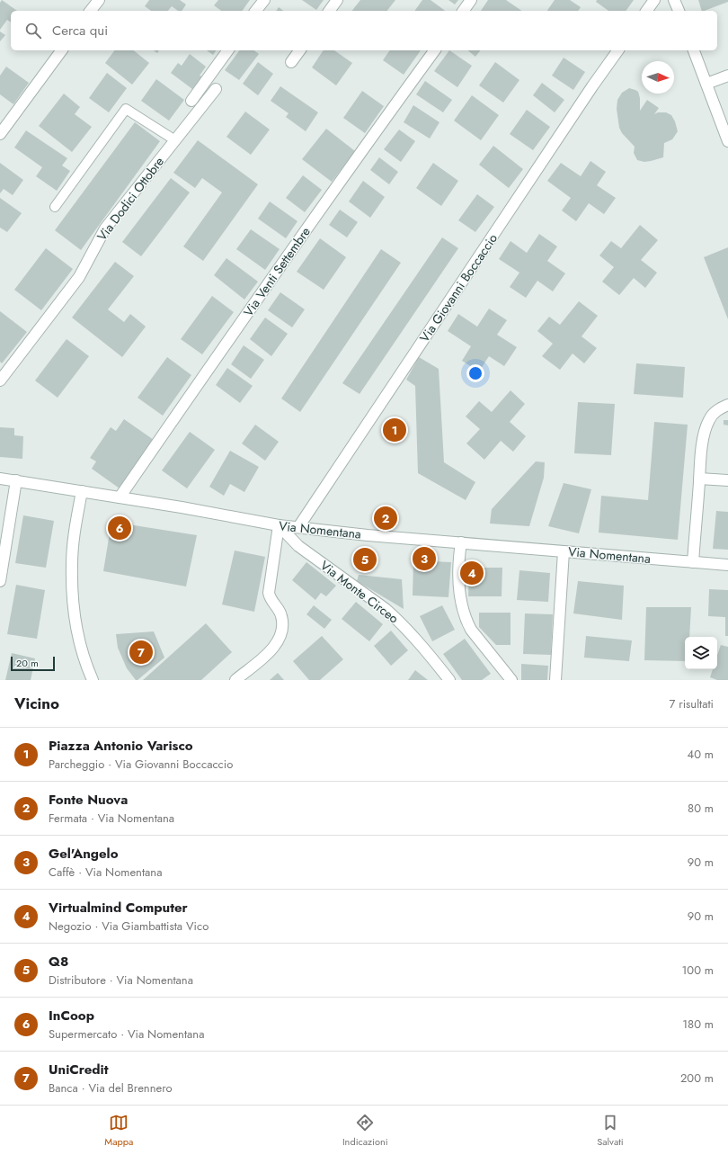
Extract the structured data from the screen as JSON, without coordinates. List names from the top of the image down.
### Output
{
  "streets": {
    "street": [
      "Via Dodici Ottobre",
      "Via Venti Settembre",
      "Via Giovanni Boccaccio",
      "Via Nomentana",
      "Via Monte Circeo"
    ]
  },
  "crossings": [
    ["Via Venti Settembre", "Via Nomentana"],
    ["Via Giovanni Boccaccio", "Via Nomentana"],
    ["Via Nomentana", "Via Monte Circeo"]
  ],
  "scale_bar": "20 m",
  "north": "right",
  "page": {
    "search": "Cerca qui",
    "pins": [
      "1",
      "2",
      "6",
      "3",
      "5",
      "4",
      "7"
    ],
    "scale": "20 m",
    "heading": ["Vicino", "7 risultati"],
    "list": [
      {
        "mark": "1",
        "name": "Piazza Antonio Varisco",
        "note": "Parcheggio · Via Giovanni Boccaccio",
        "value": "40 m"
      },
      {
        "mark": "2",
        "name": "Fonte Nuova",
        "note": "Fermata · Via Nomentana",
        "value": "80 m"
      },
      {
        "mark": "3",
        "name": "Gel'Angelo",
        "note": "Caffè · Via Nomentana",
        "value": "90 m"
      },
      {
        "mark": "4",
        "name": "Virtualmind Computer",
        "note": "Negozio · Via Giambattista Vico",
        "value": "90 m"
      },
      {
        "mark": "5",
        "name": "Q8",
        "note": "Distributore · Via Nomentana",
        "value": "100 m"
      },
      {
        "mark": "6",
        "name": "InCoop",
        "note": "Supermercato · Via Nomentana",
        "value": "180 m"
      },
      {
        "mark": "7",
        "name": "UniCredit",
        "note": "Banca · Via del Brennero",
        "value": "200 m"
      }
    ],
    "nav": ["Mappa", "Indicazioni", "Salvati"]
  }
}
